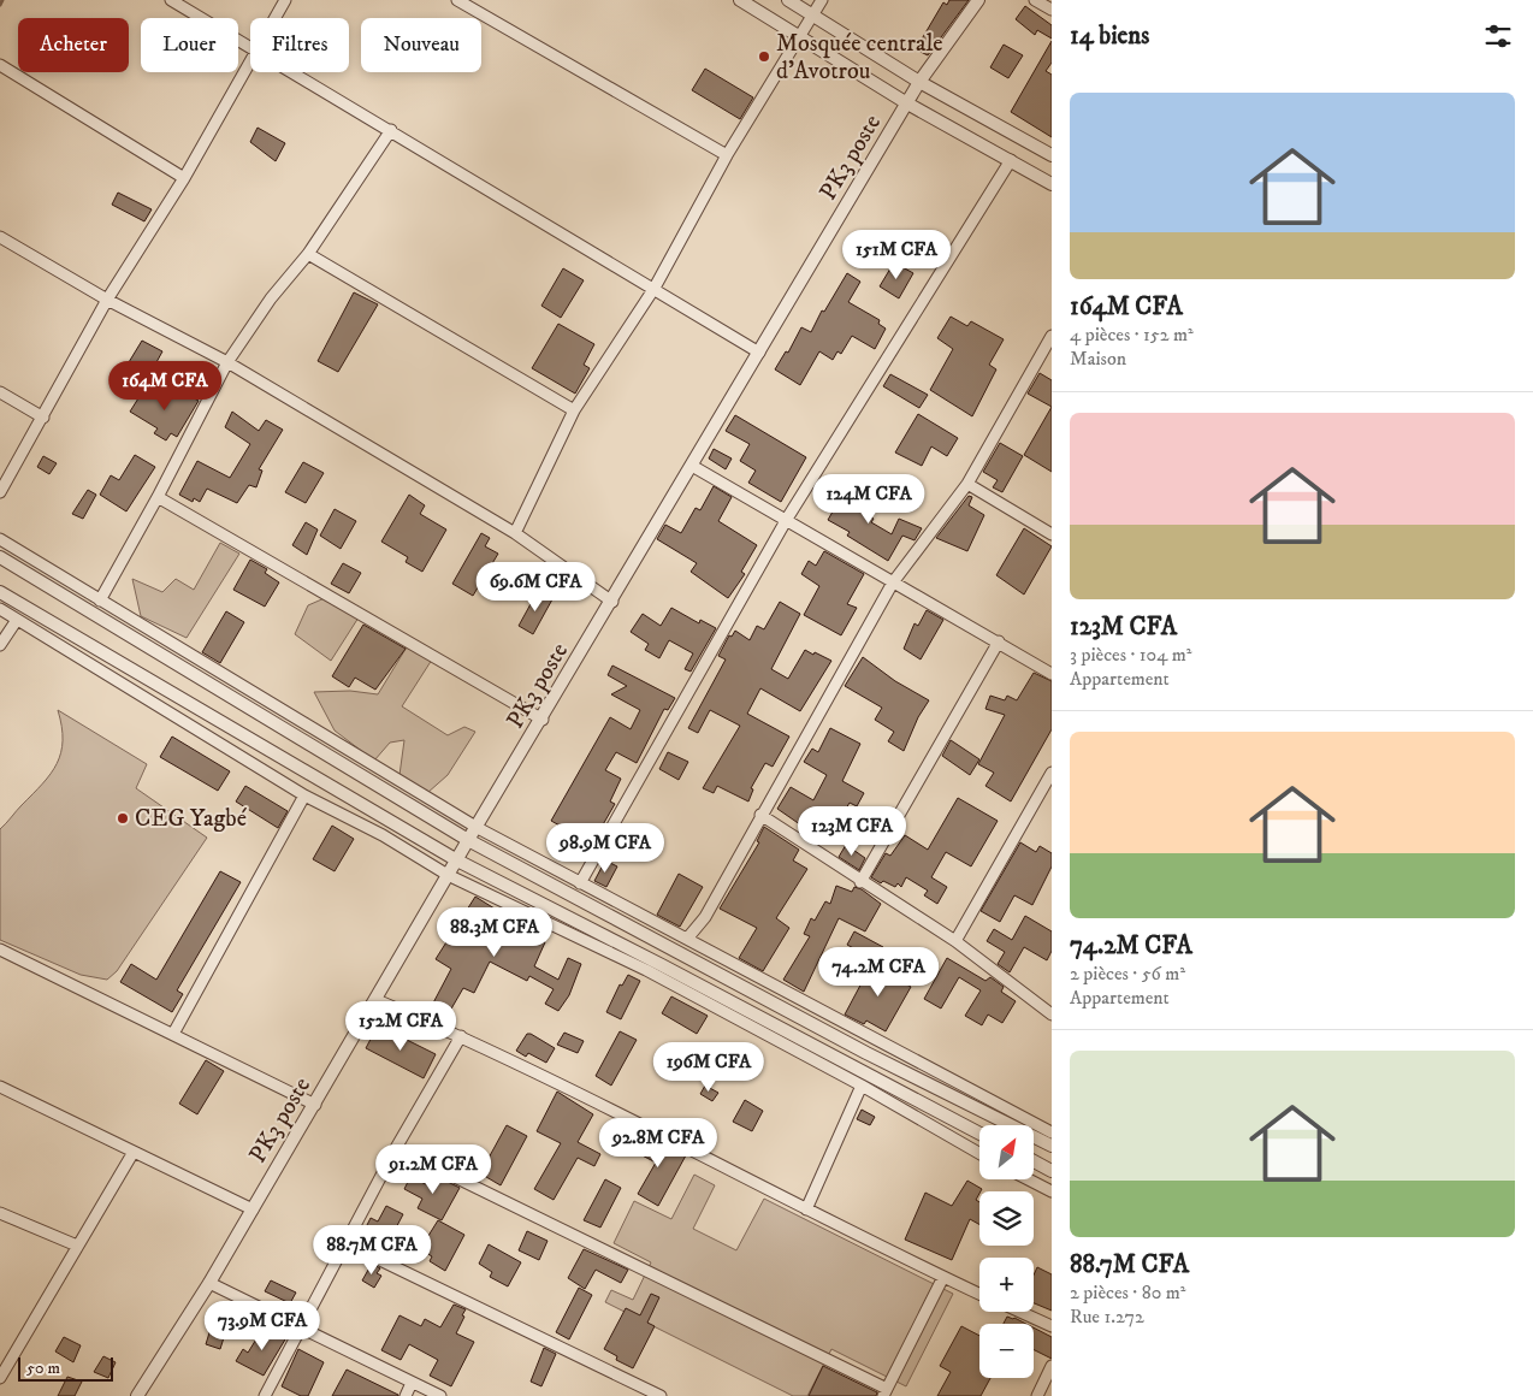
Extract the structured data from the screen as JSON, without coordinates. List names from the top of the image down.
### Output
{
  "streets": {
    "street": ["PK3 poste"]
  },
  "places": ["Mosquée centrale d'Avotrou", "CEG Yagbé"],
  "scale_bar": "50 m",
  "north": "top right",
  "page": {
    "heading": "14 biens",
    "chip": [
      "Acheter",
      "Louer",
      "Filtres",
      "Nouveau"
    ],
    "list": [
      {
        "name": "164M CFA",
        "note": "4 pièces · 152 m² · Maison"
      },
      {
        "name": "123M CFA",
        "note": "3 pièces · 104 m² · Appartement"
      },
      {
        "name": "74.2M CFA",
        "note": "2 pièces · 56 m² · Appartement"
      },
      {
        "name": "88.7M CFA",
        "note": "2 pièces · 80 m² · Rue 1.272"
      }
    ],
    "price": [
      "151M CFA",
      "164M CFA",
      "124M CFA",
      "69.6M CFA",
      "123M CFA",
      "98.9M CFA",
      "88.3M CFA",
      "74.2M CFA",
      "152M CFA",
      "196M CFA",
      "92.8M CFA",
      "91.2M CFA",
      "88.7M CFA",
      "73.9M CFA"
    ],
    "map_buttons": ["+", "−"],
    "scale": "50 m"
  }
}
